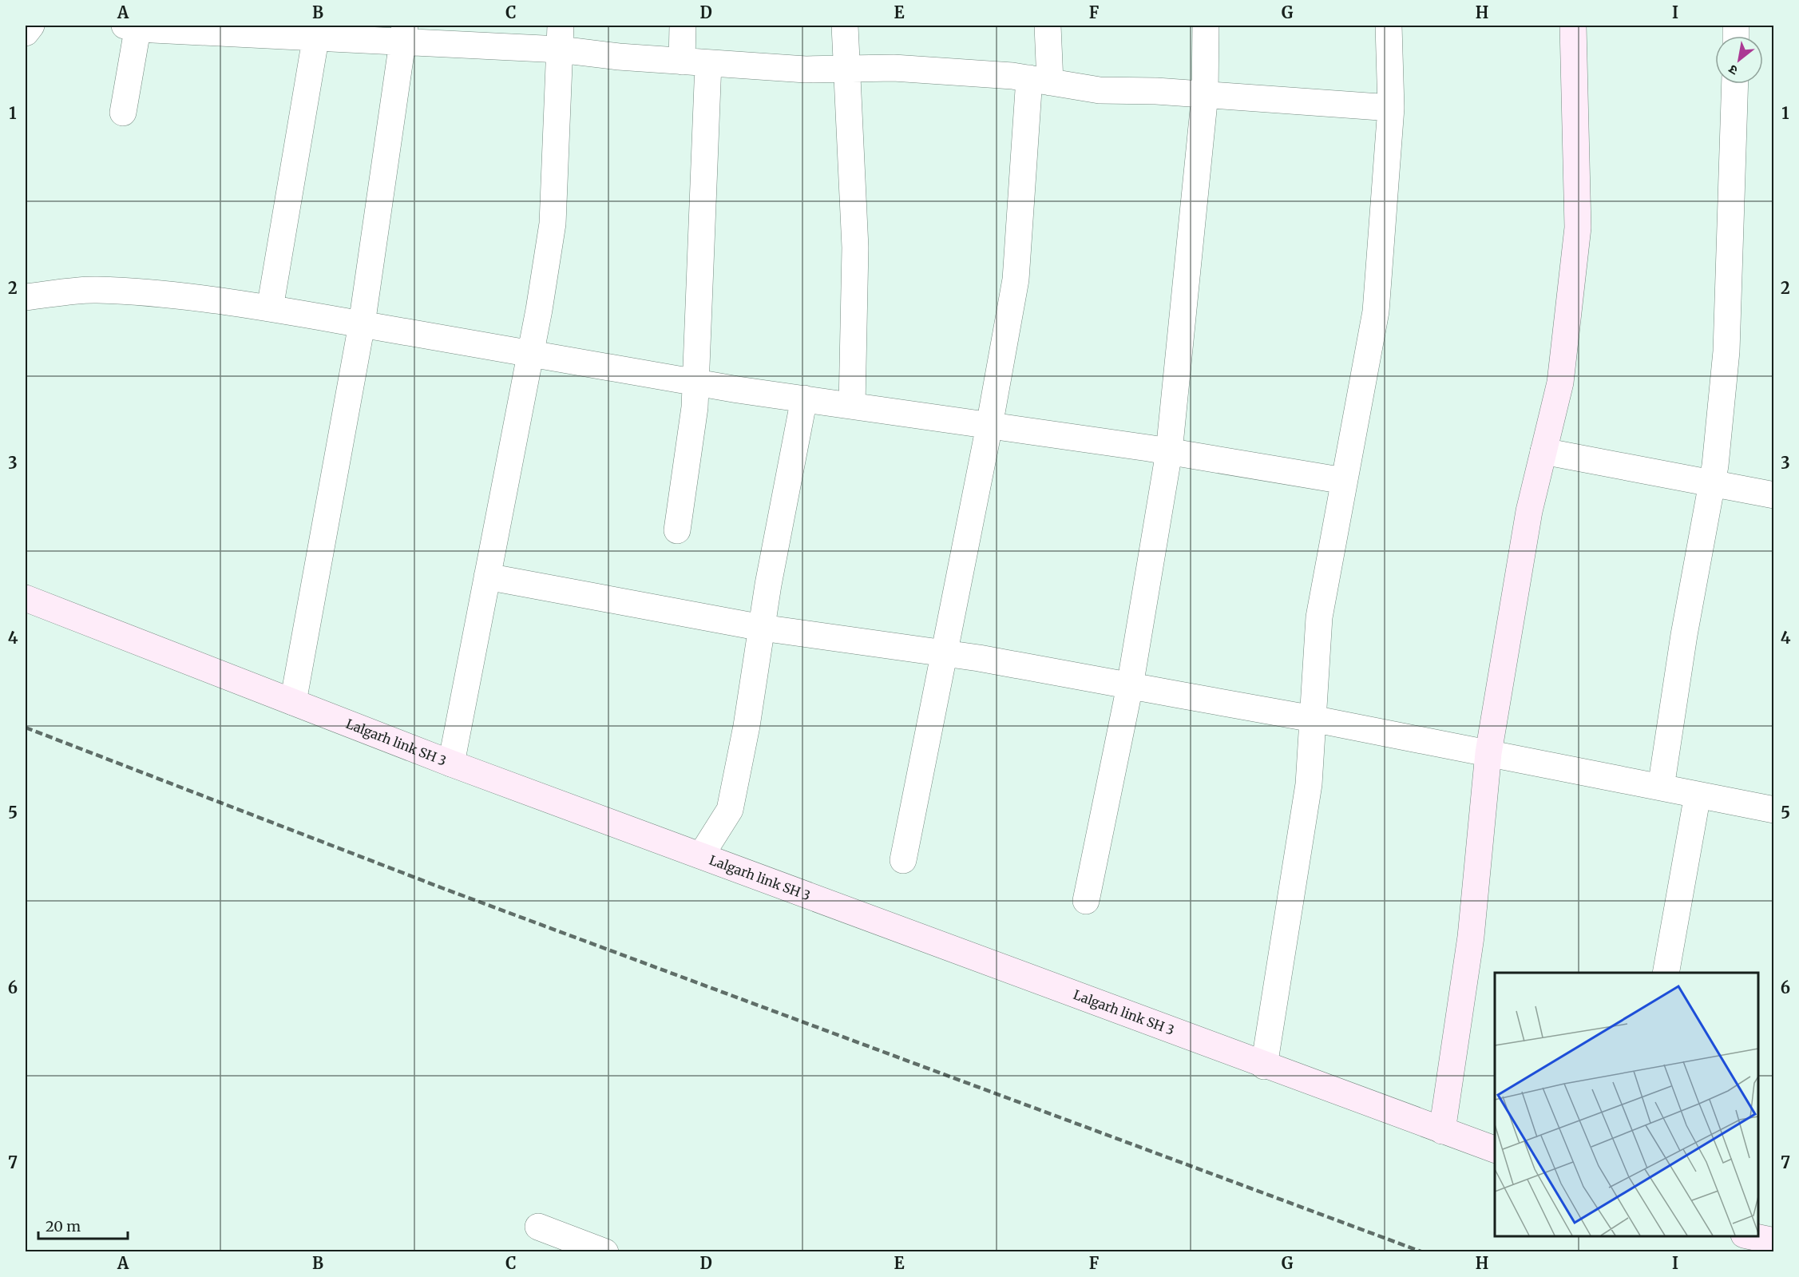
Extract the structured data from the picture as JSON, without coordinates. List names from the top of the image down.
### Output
{
  "streets": {
    "street": ["Lalgarh link SH 3"]
  },
  "scale_bar": "20 m",
  "north": "bottom left",
  "grid": {
    "columns": [
      "A",
      "B",
      "C",
      "D",
      "E",
      "F",
      "G",
      "H",
      "I"
    ],
    "rows": [
      "1",
      "2",
      "3",
      "4",
      "5",
      "6",
      "7"
    ]
  }
}
